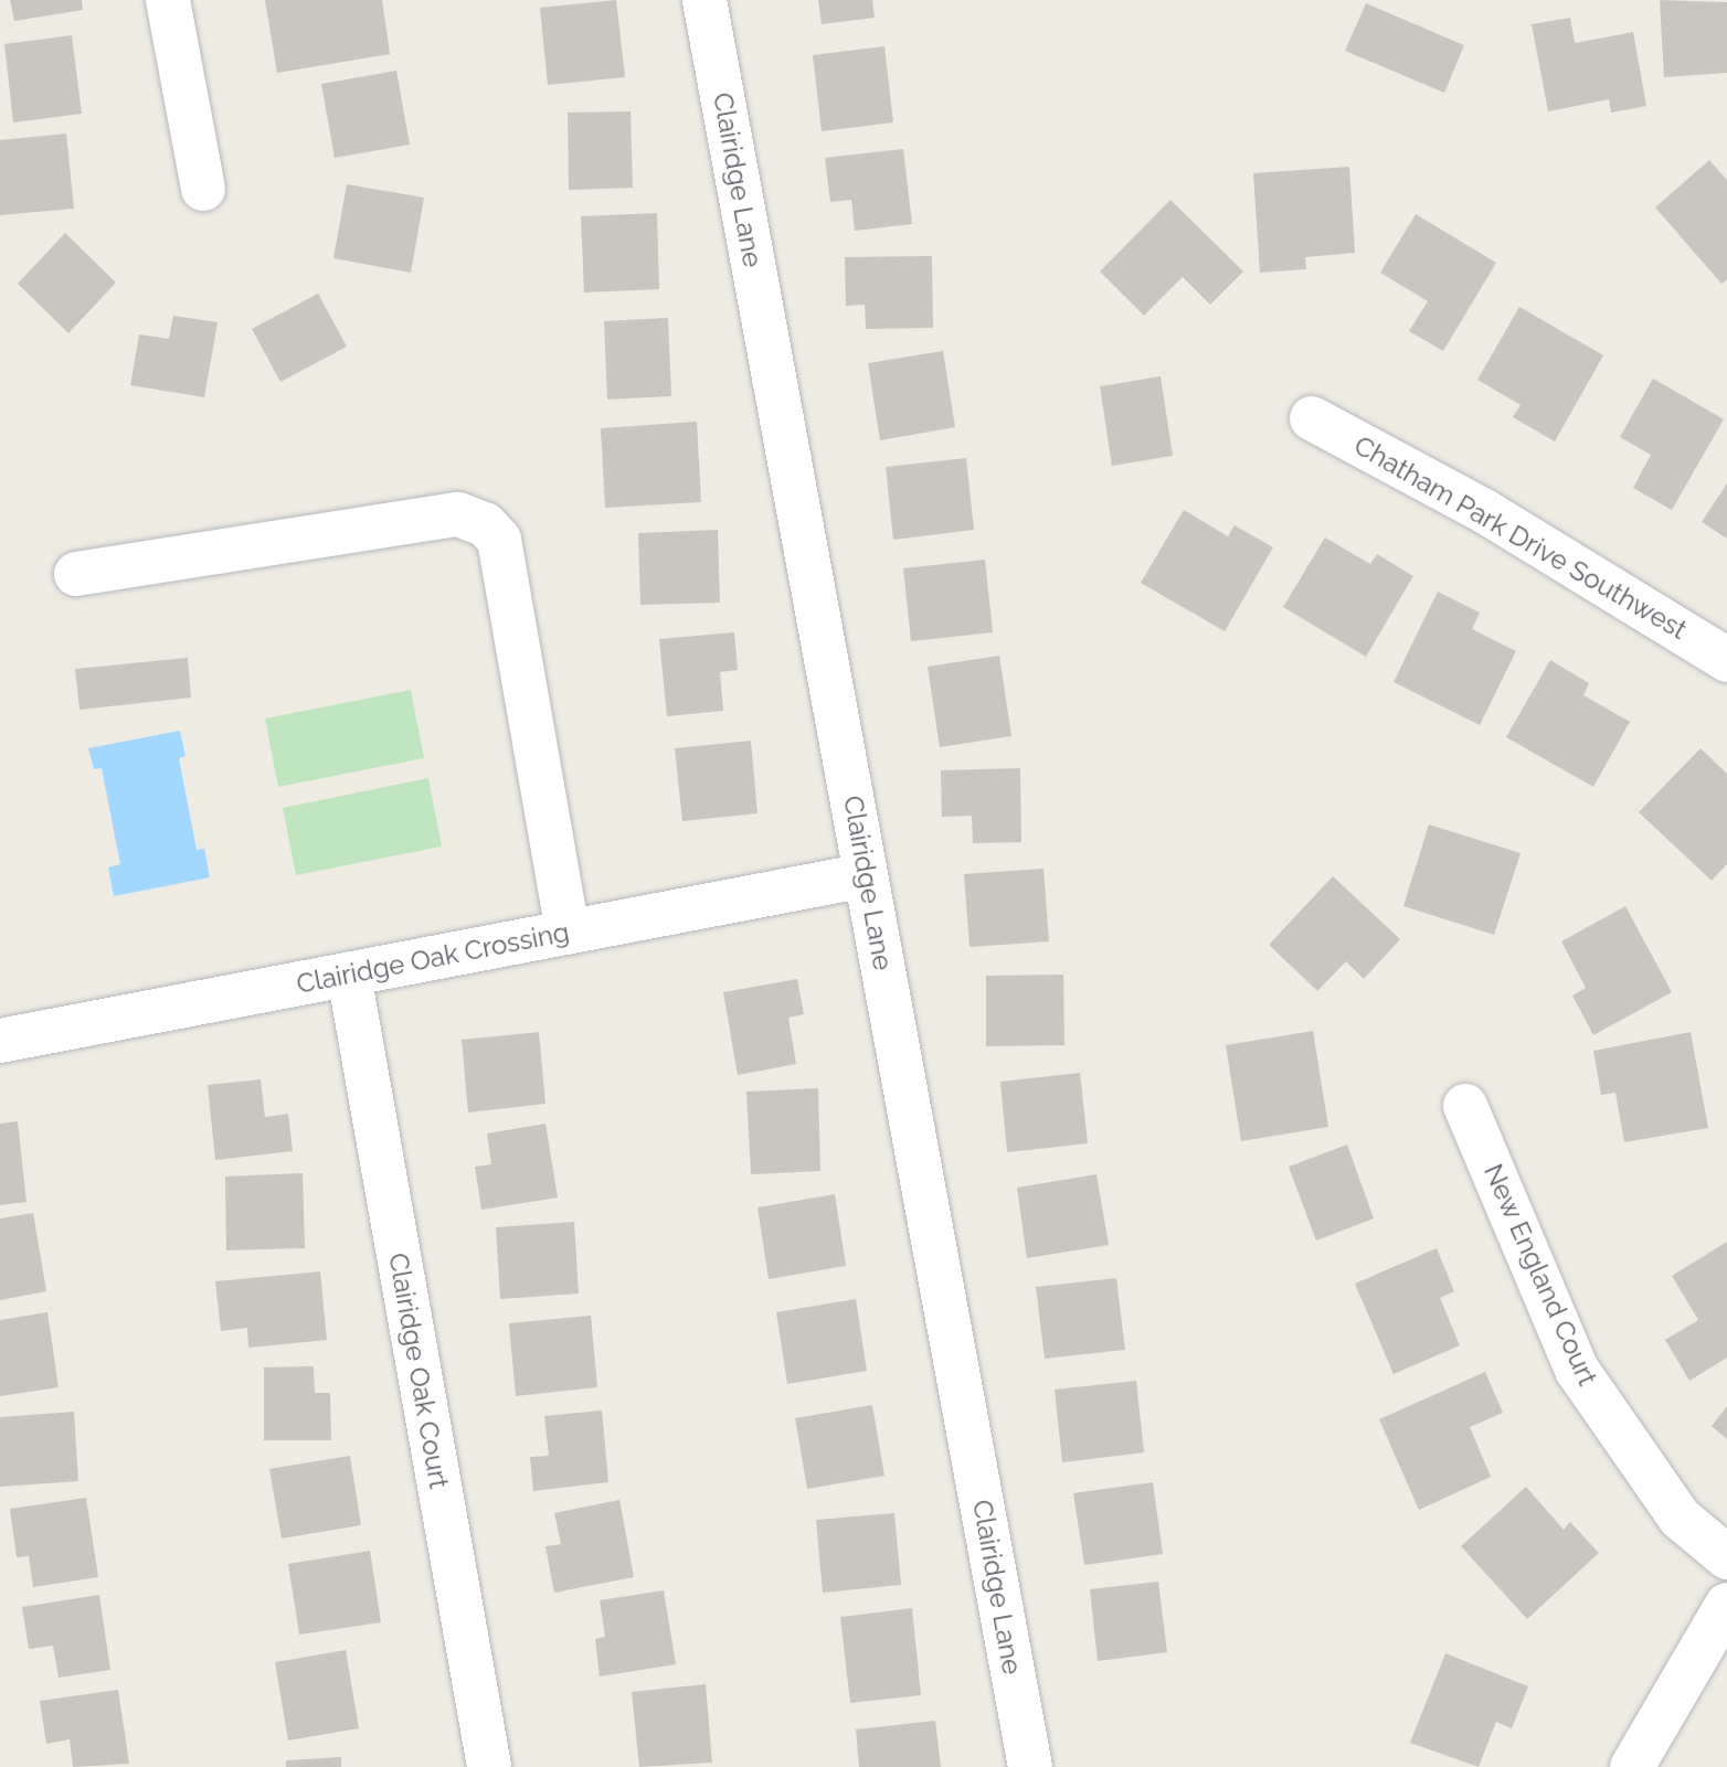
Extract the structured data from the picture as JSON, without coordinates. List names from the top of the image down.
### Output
{
  "streets": {
    "street": [
      "Clairidge Lane",
      "Chatham Park Drive Southwest",
      "Clairidge Oak Crossing",
      "New England Court",
      "Clairidge Oak Court"
    ]
  },
  "crossings": [
    ["Clairidge Lane", "Clairidge Oak Crossing"],
    ["Clairidge Oak Crossing", "Clairidge Oak Court"]
  ]
}
